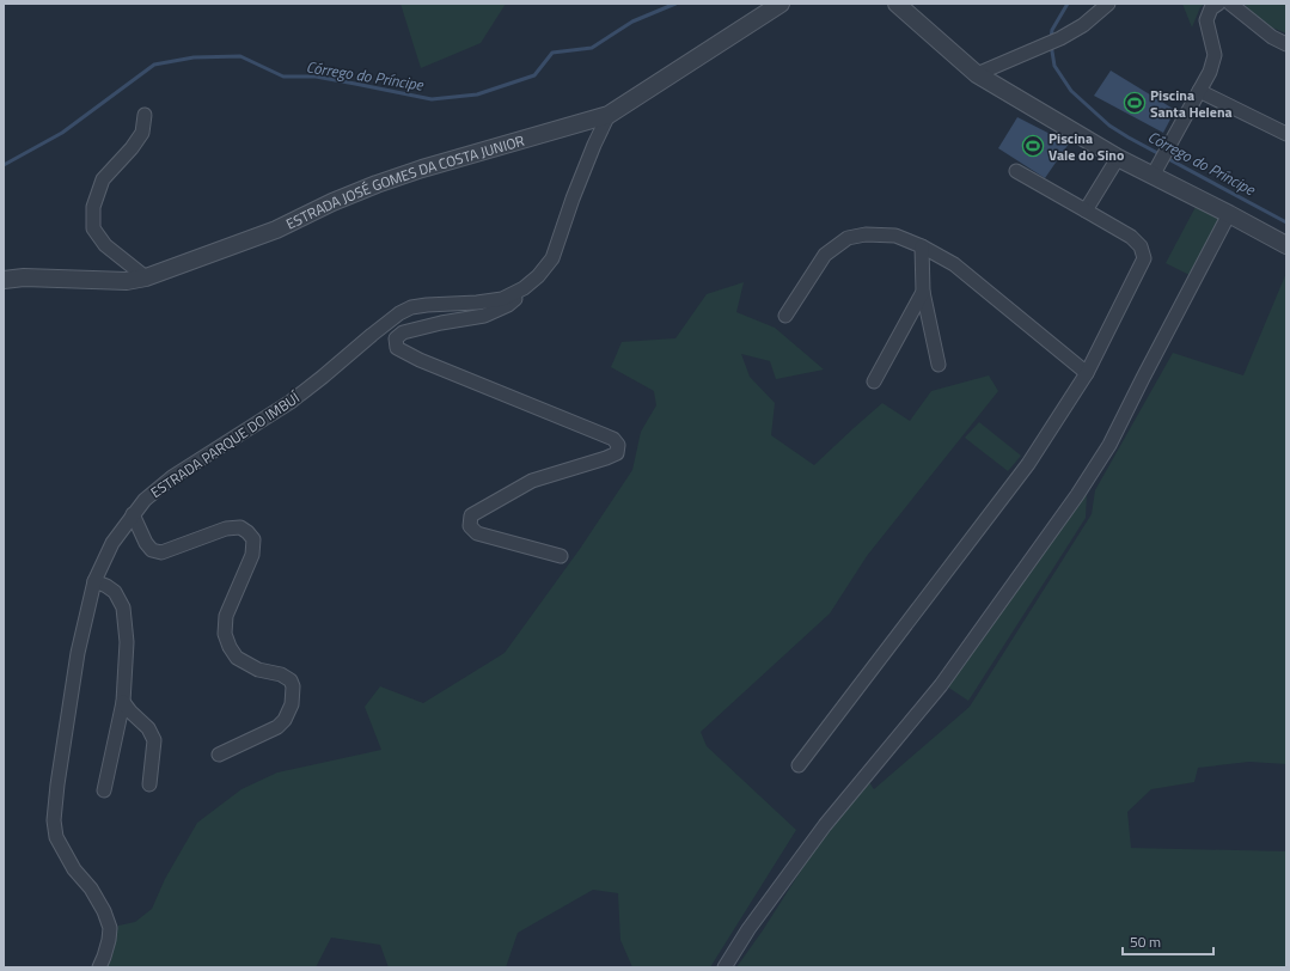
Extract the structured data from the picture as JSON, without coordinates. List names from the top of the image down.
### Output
{
  "streets": {
    "street": ["ESTRADA JOSÉ GOMES DA COSTA JUNIOR", "ESTRADA PARQUE DO IMBUÍ"]
  },
  "crossings": [
    ["ESTRADA JOSÉ GOMES DA COSTA JUNIOR", "ESTRADA PARQUE DO IMBUÍ"]
  ],
  "water": ["Córrego do Príncipe"],
  "places": {
    "sports": ["Piscina Santa Helena", "Piscina Vale do Sino"]
  },
  "scale_bar": "50 m"
}
